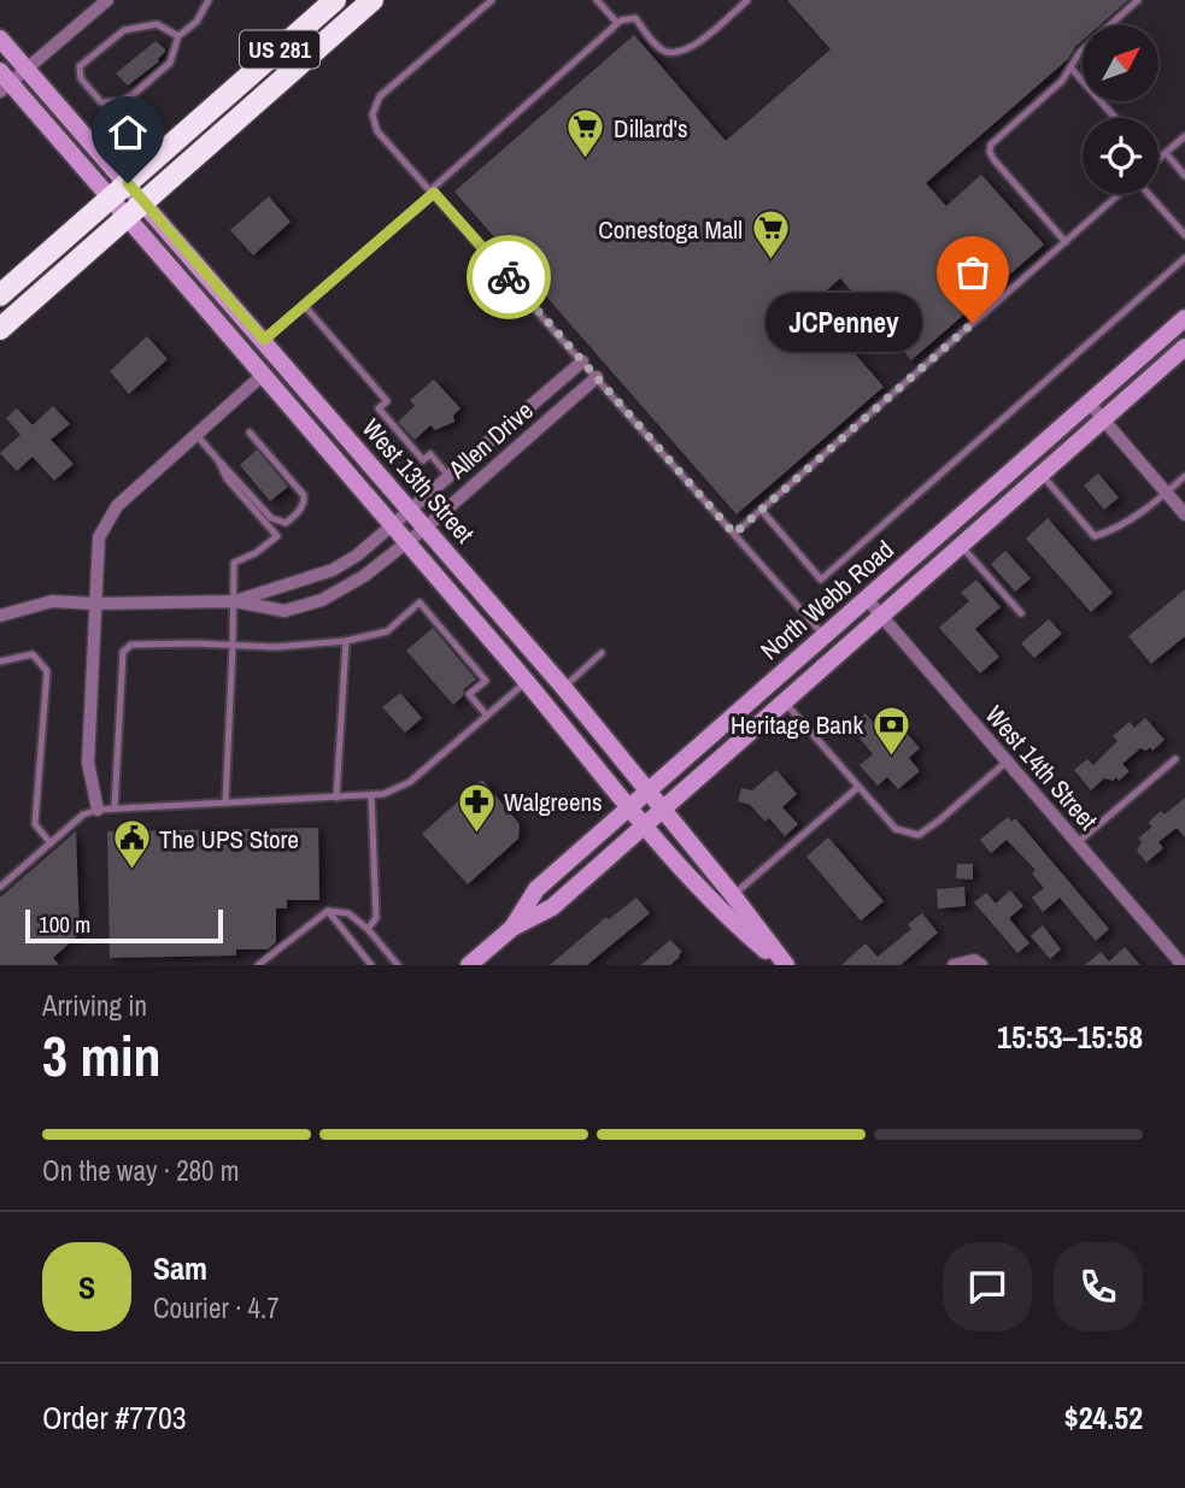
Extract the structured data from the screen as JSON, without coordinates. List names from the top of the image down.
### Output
{
  "streets": {
    "highway": ["US 281"],
    "main road": ["West 13th Street", "North Webb Road"],
    "street": ["Allen Drive", "West 14th Street"]
  },
  "crossings": [
    ["US 281", "West 13th Street"],
    ["Allen Drive", "West 13th Street"],
    ["West 13th Street", "North Webb Road"],
    ["North Webb Road", "West 14th Street"]
  ],
  "places": {
    "supermarket": ["Dillard's", "Conestoga Mall"],
    "other": ["JCPenney"],
    "bank": ["Heritage Bank"],
    "pharmacy": ["Walgreens"],
    "public building": ["The UPS Store"]
  },
  "scale_bar": "100 m",
  "north": "top right",
  "page": {
    "bubble": "JCPenney",
    "scale": "100 m",
    "heading": ["3 min", "Arriving in", "15:53–15:58"],
    "panel": [
      "Sam",
      "Courier · 4.7",
      "Order #7703",
      "$24.52"
    ],
    "bar": "On the way · 280 m",
    "round": "S"
  }
}
